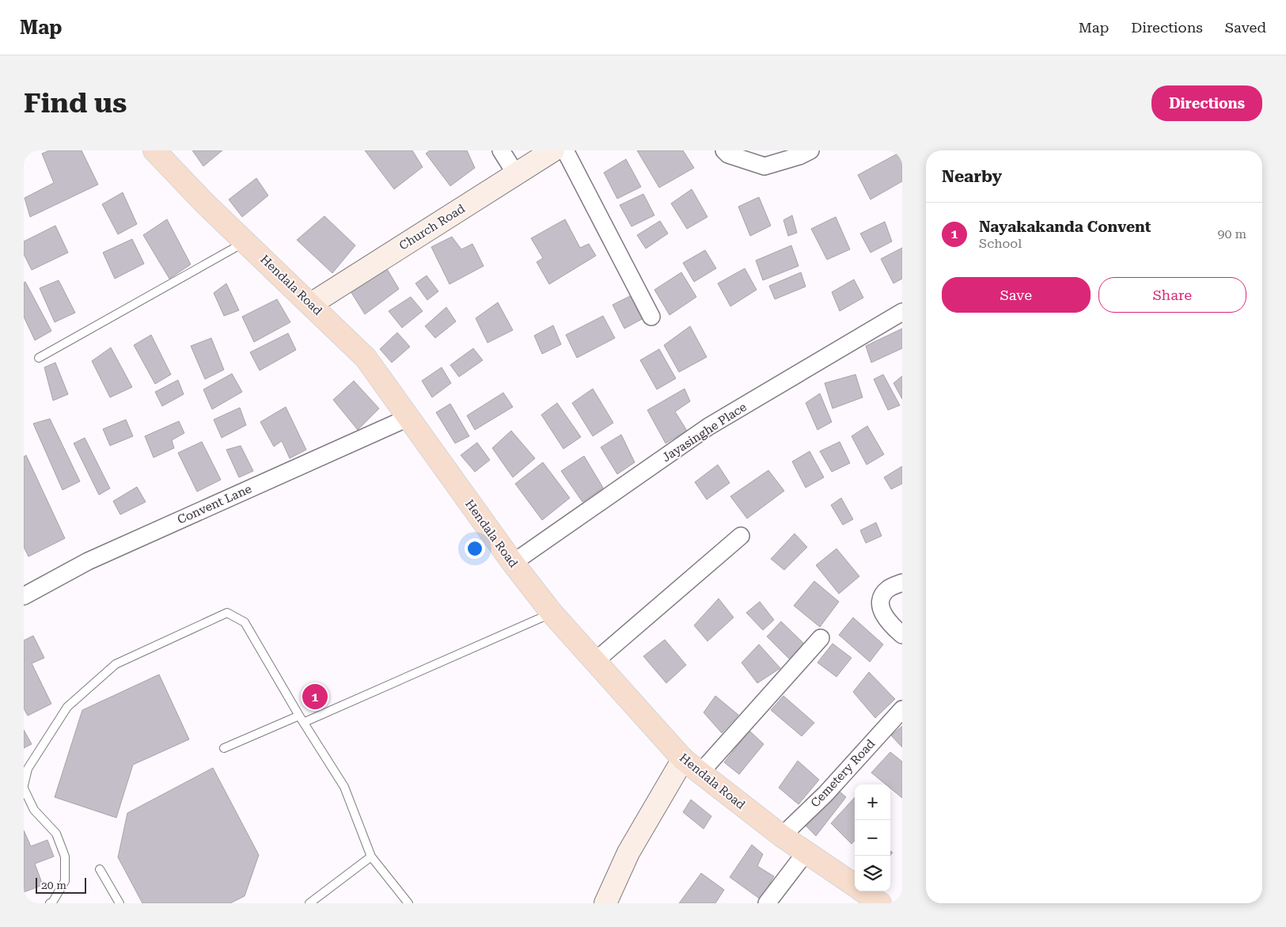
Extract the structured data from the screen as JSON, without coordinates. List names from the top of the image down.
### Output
{
  "streets": {
    "main road": ["Hendala Road"],
    "street": [
      "Church Road",
      "Jayasinghe Place",
      "Convent Lane",
      "Cemetery Road"
    ]
  },
  "crossings": [
    ["Church Road", "Hendala Road"],
    ["Hendala Road", "Jayasinghe Place"],
    ["Hendala Road", "Convent Lane"],
    ["Hendala Road", "Cemetery Road"]
  ],
  "scale_bar": "20 m",
  "page": {
    "header": "Map",
    "nav": ["Map", "Directions", "Saved"],
    "buttons": [
      "Directions",
      ["Save", "Share"]
    ],
    "title": "Find us",
    "heading": "Nearby",
    "list": [
      {
        "mark": "1",
        "name": "Nayakakanda Convent",
        "note": "School",
        "value": "90 m"
      }
    ],
    "pins": "1",
    "map_buttons": ["+", "−"],
    "scale": "20 m"
  }
}
